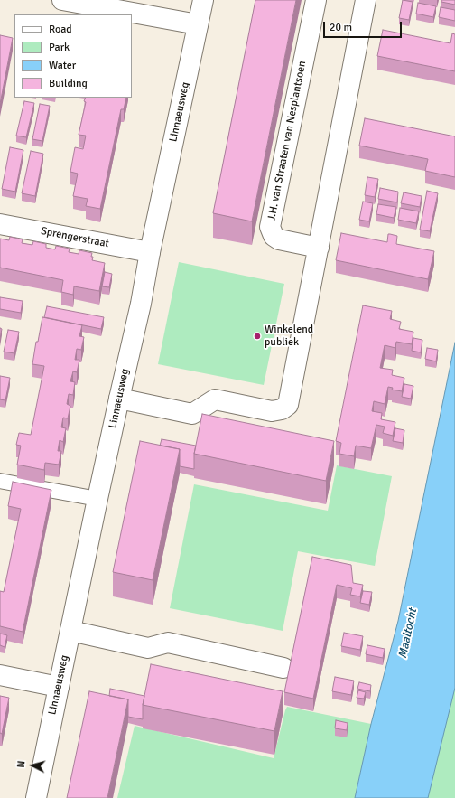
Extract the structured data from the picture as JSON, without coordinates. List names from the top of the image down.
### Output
{
  "streets": {
    "street": ["Linnaeusweg", "J.H. van Straaten van Nesplantsoen", "Sprengerstraat"]
  },
  "crossings": [
    ["Linnaeusweg", "Sprengerstraat"]
  ],
  "water": ["Maaltocht"],
  "places": ["Winkelend publiek"],
  "legend": [
    "Road",
    "Park",
    "Water",
    "Building"
  ],
  "scale_bar": "20 m",
  "north": "left"
}
